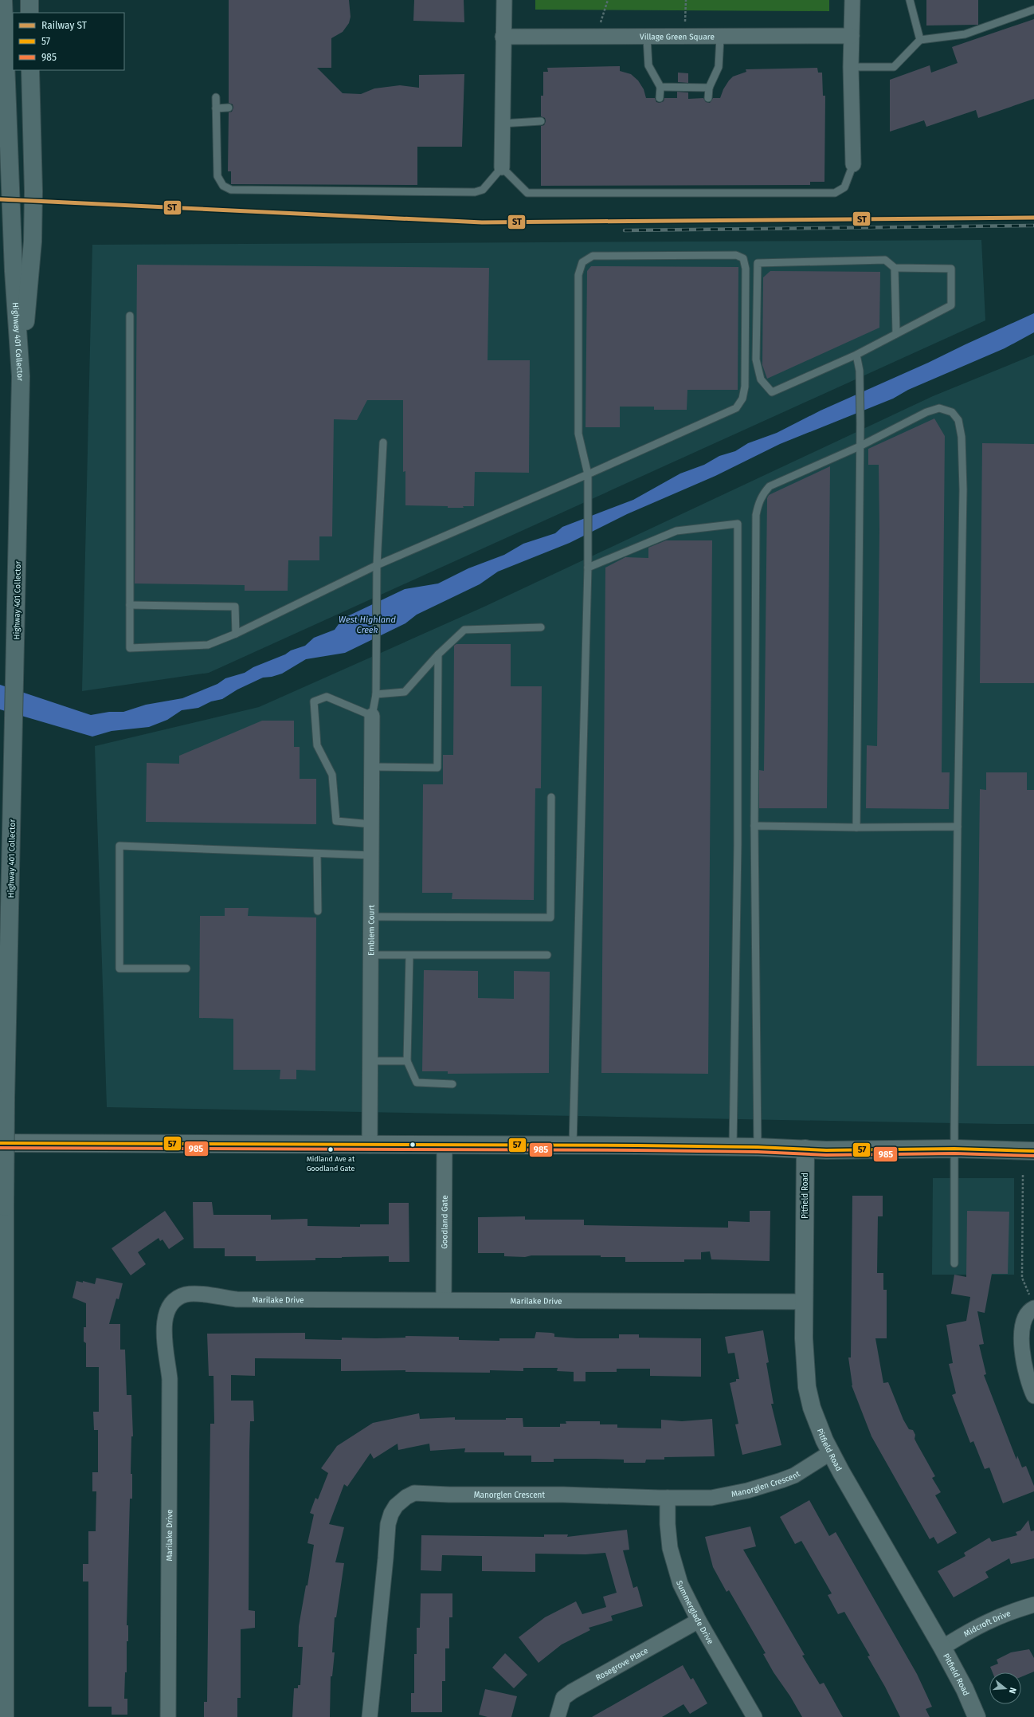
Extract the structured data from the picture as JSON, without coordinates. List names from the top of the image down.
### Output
{
  "streets": {
    "highway": ["Highway 401 Collector"],
    "main road": ["Pitfield Road"],
    "street": [
      "Village Green Square",
      "Emblem Court",
      "Goodland Gate",
      "Marilake Drive",
      "Manorglen Crescent",
      "Summerglade Drive",
      "Midcroft Drive",
      "Rosegrove Place"
    ]
  },
  "crossings": [
    ["Pitfield Road", "Marilake Drive"],
    ["Pitfield Road", "Manorglen Crescent"],
    ["Pitfield Road", "Midcroft Drive"],
    ["Goodland Gate", "Marilake Drive"],
    ["Manorglen Crescent", "Summerglade Drive"],
    ["Summerglade Drive", "Rosegrove Place"]
  ],
  "water": ["West Highland Creek"],
  "places": ["Midland Ave at Goodland Gate"],
  "lines": ["rail line ST", "transit line 57", "transit line 985"],
  "legend": ["Railway ST", "57", "985"],
  "north": "right"
}
